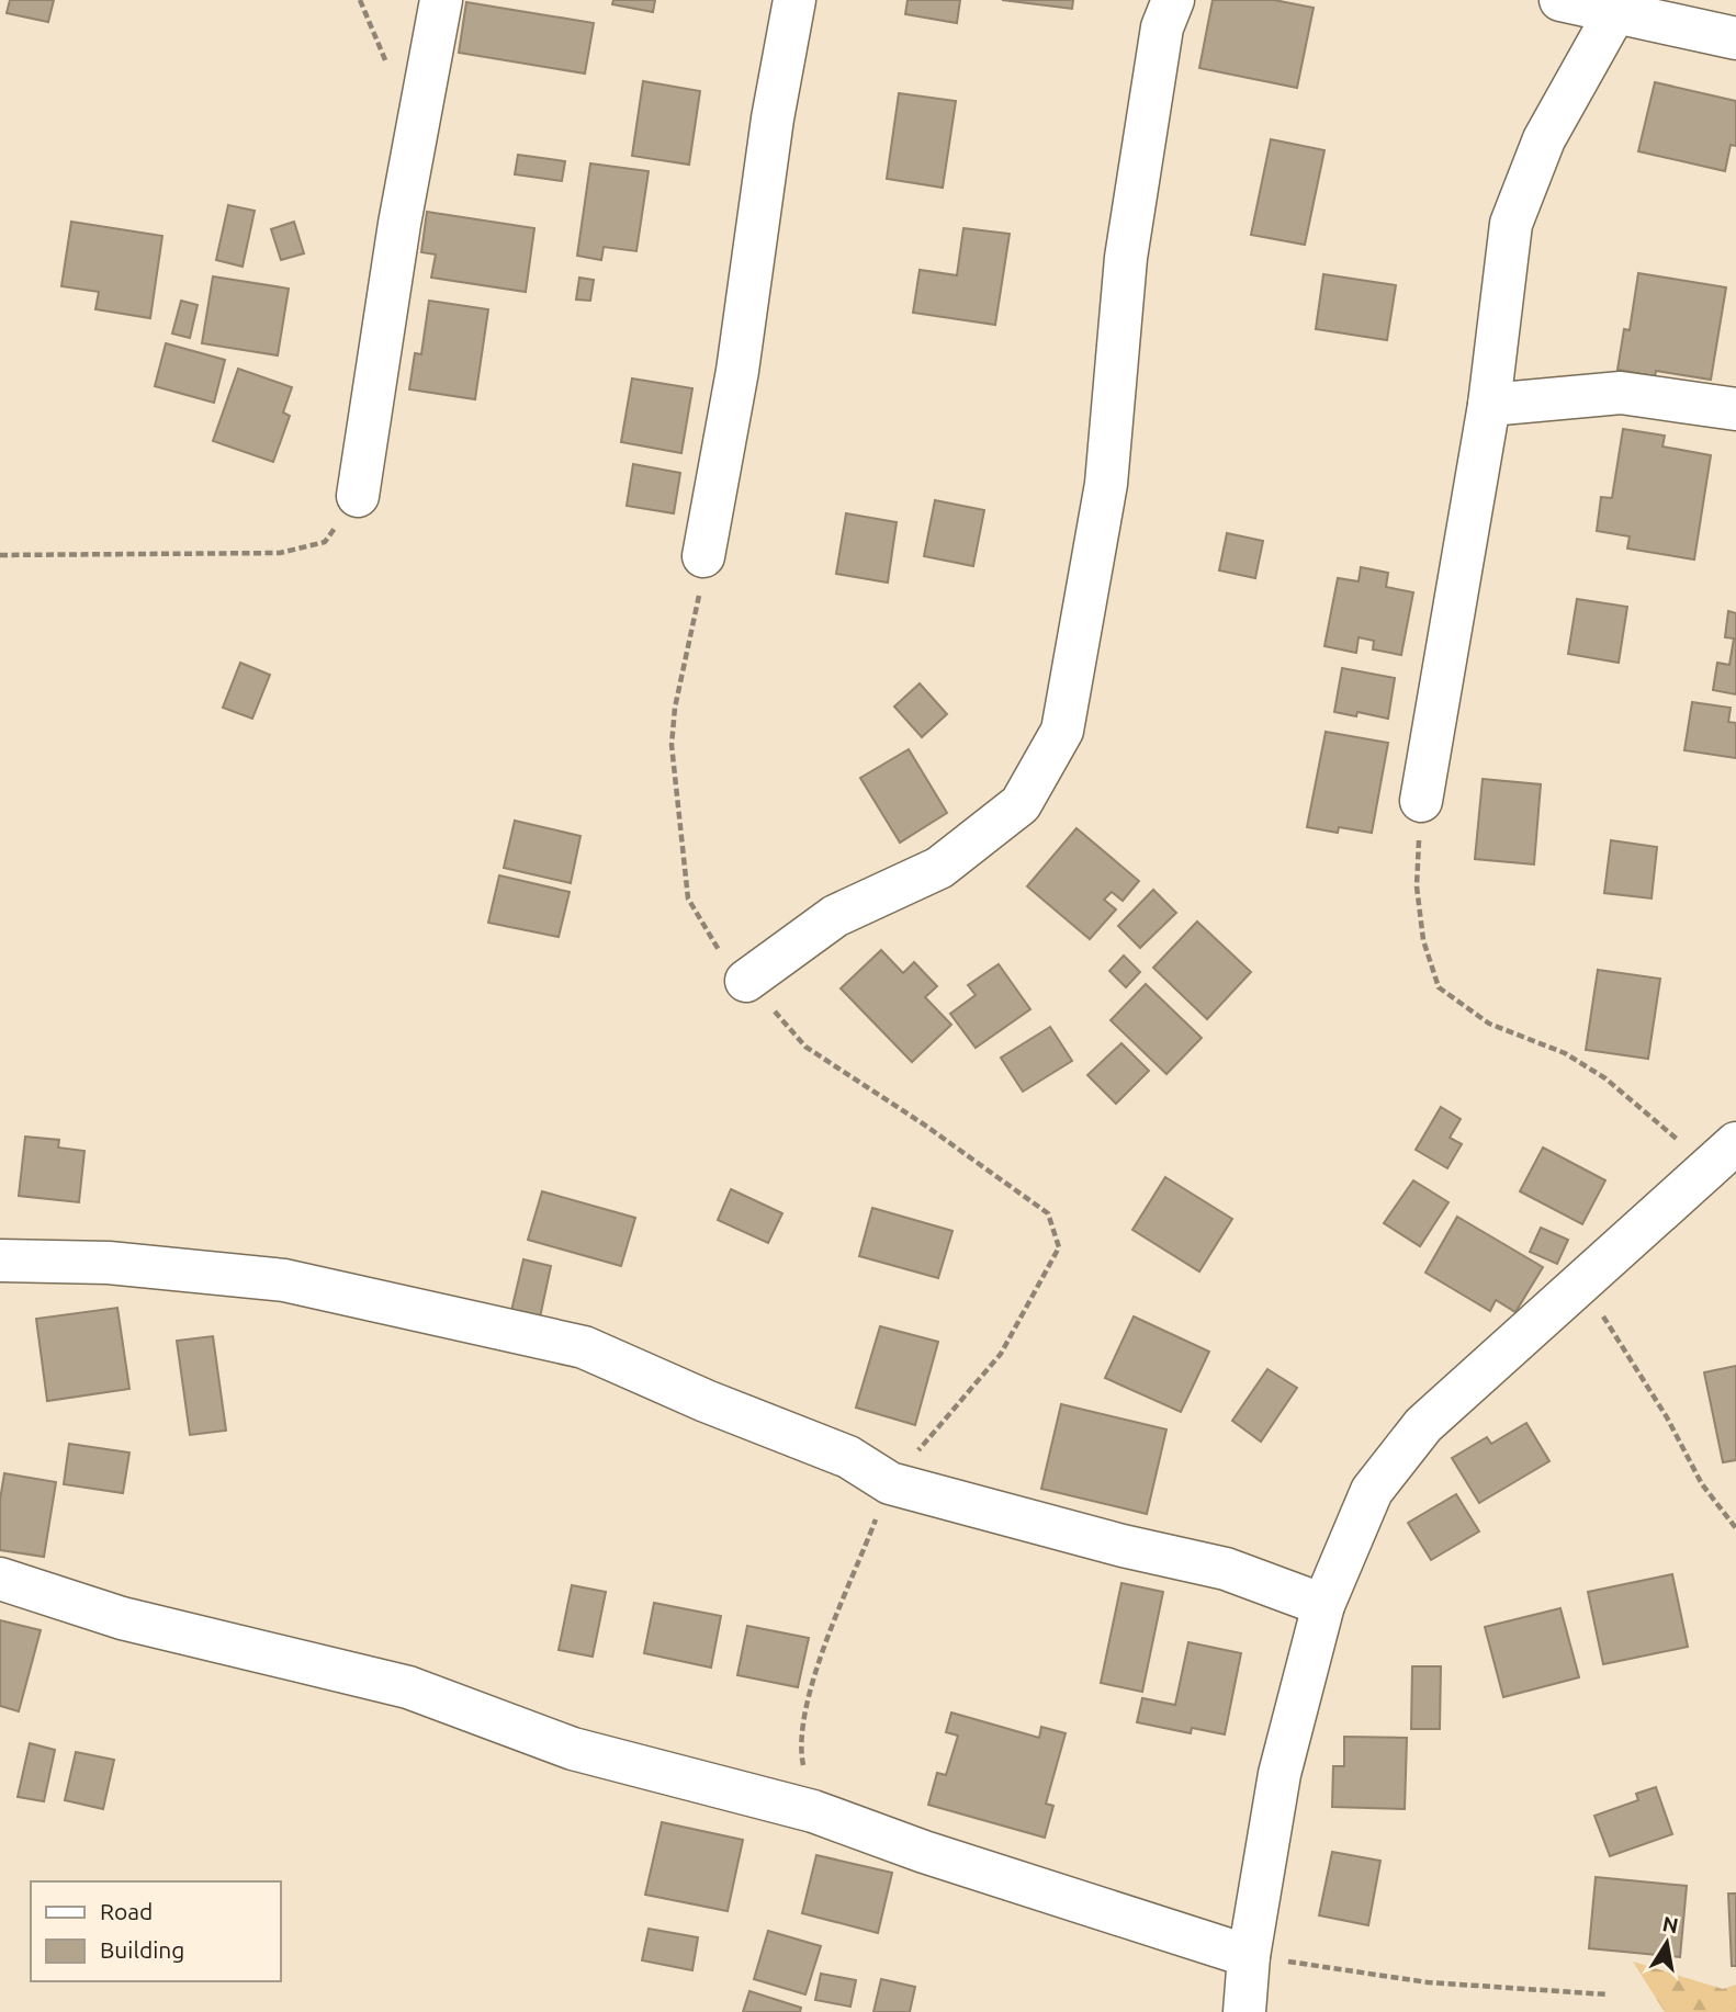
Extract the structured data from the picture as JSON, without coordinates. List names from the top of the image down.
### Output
{
  "legend": ["Road", "Building"],
  "north": "top"
}
